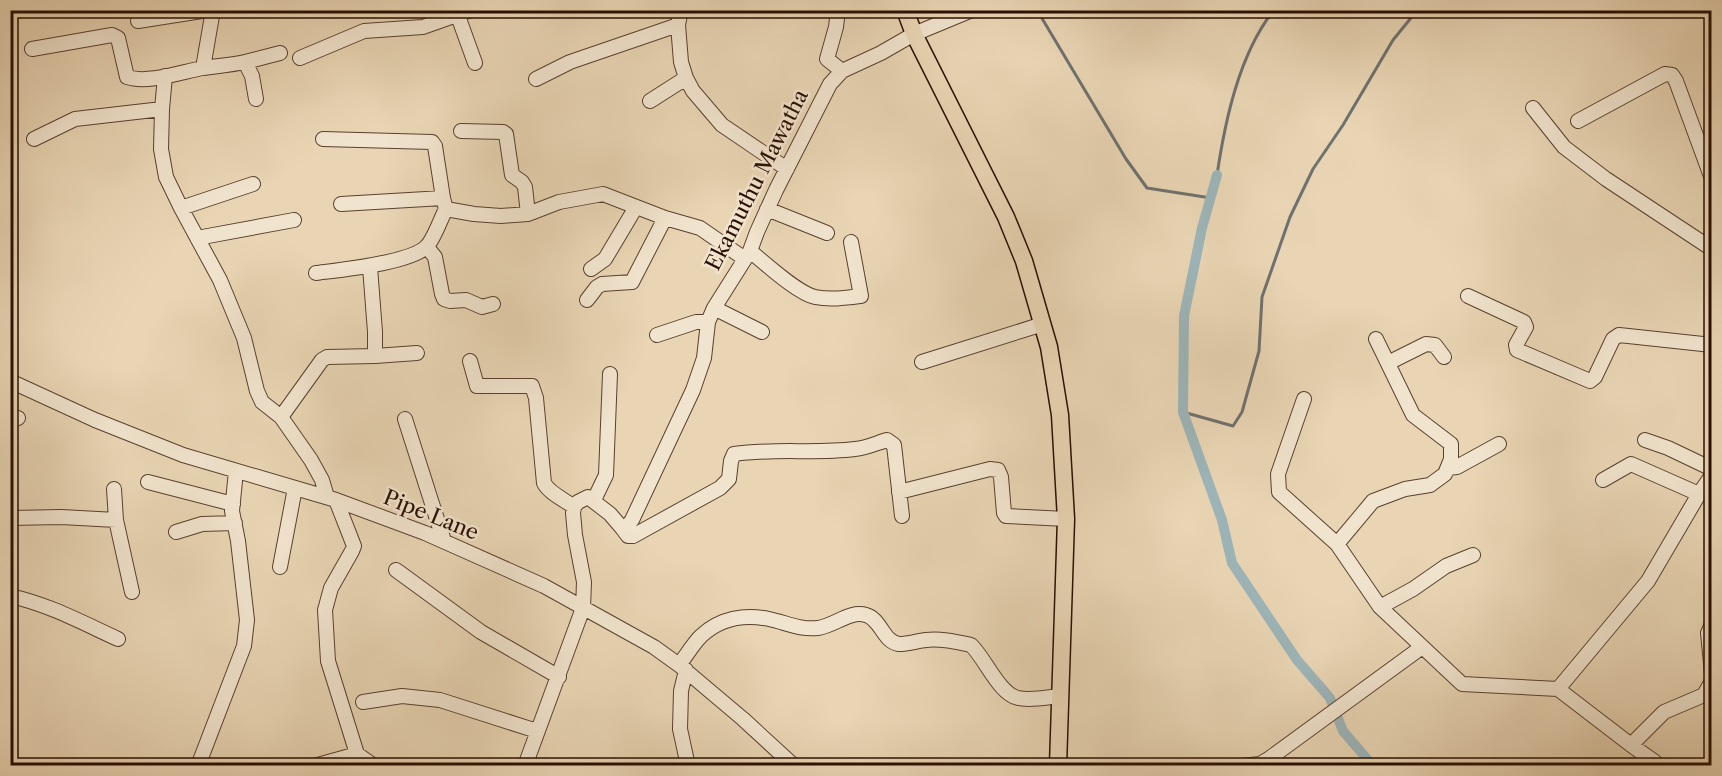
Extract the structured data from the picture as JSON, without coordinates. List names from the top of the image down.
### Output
{
  "streets": {
    "street": ["Ekamuthu Mawatha", "Pipe Lane"]
  }
}
